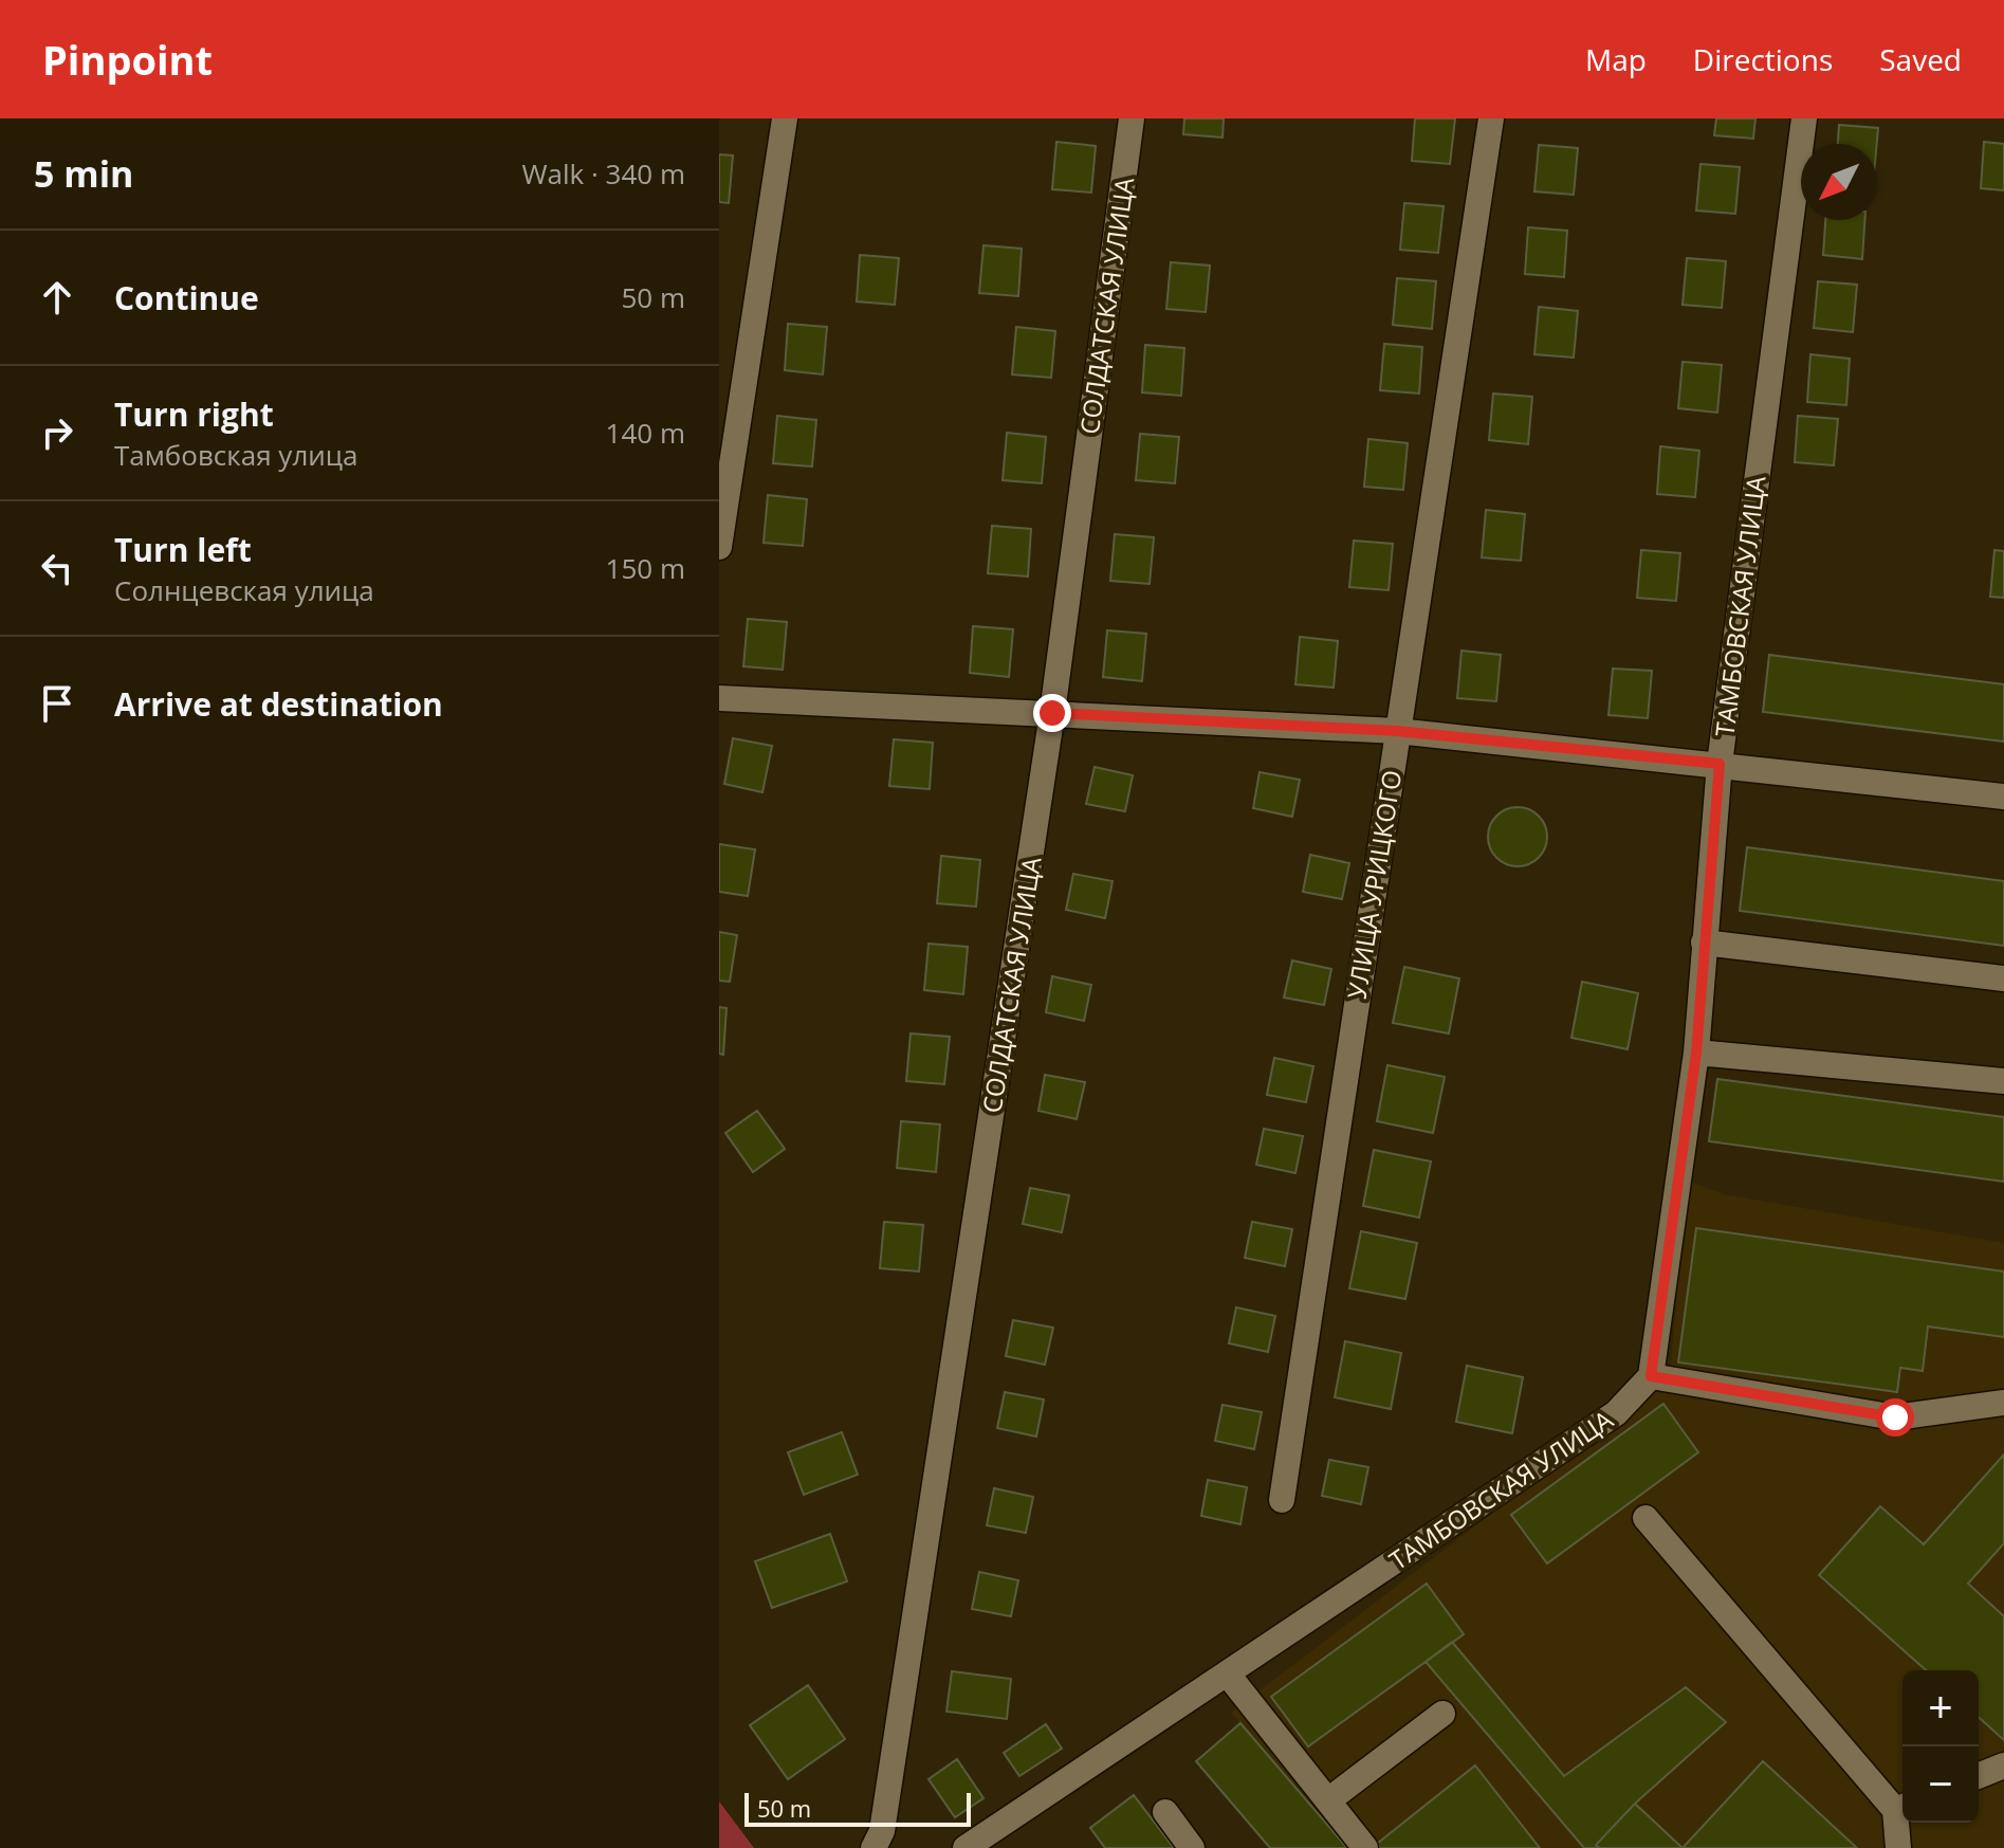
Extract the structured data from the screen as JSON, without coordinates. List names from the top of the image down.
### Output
{
  "streets": {
    "street": ["СОЛДАТСКАЯ УЛИЦА", "ТАМБОВСКАЯ УЛИЦА", "УЛИЦА УРИЦКОГО"]
  },
  "scale_bar": "50 m",
  "north": "bottom left",
  "page": {
    "header": "Pinpoint",
    "nav": ["Map", "Directions", "Saved"],
    "heading": ["5 min", "Walk · 340 m"],
    "list": [
      ["Continue", "50 m"],
      ["Turn right", "Тамбовская улица", "140 m"],
      ["Turn left", "Солнцевская улица", "150 m"],
      "Arrive at destination"
    ],
    "map_buttons": ["+", "−"],
    "scale": "50 m"
  }
}
